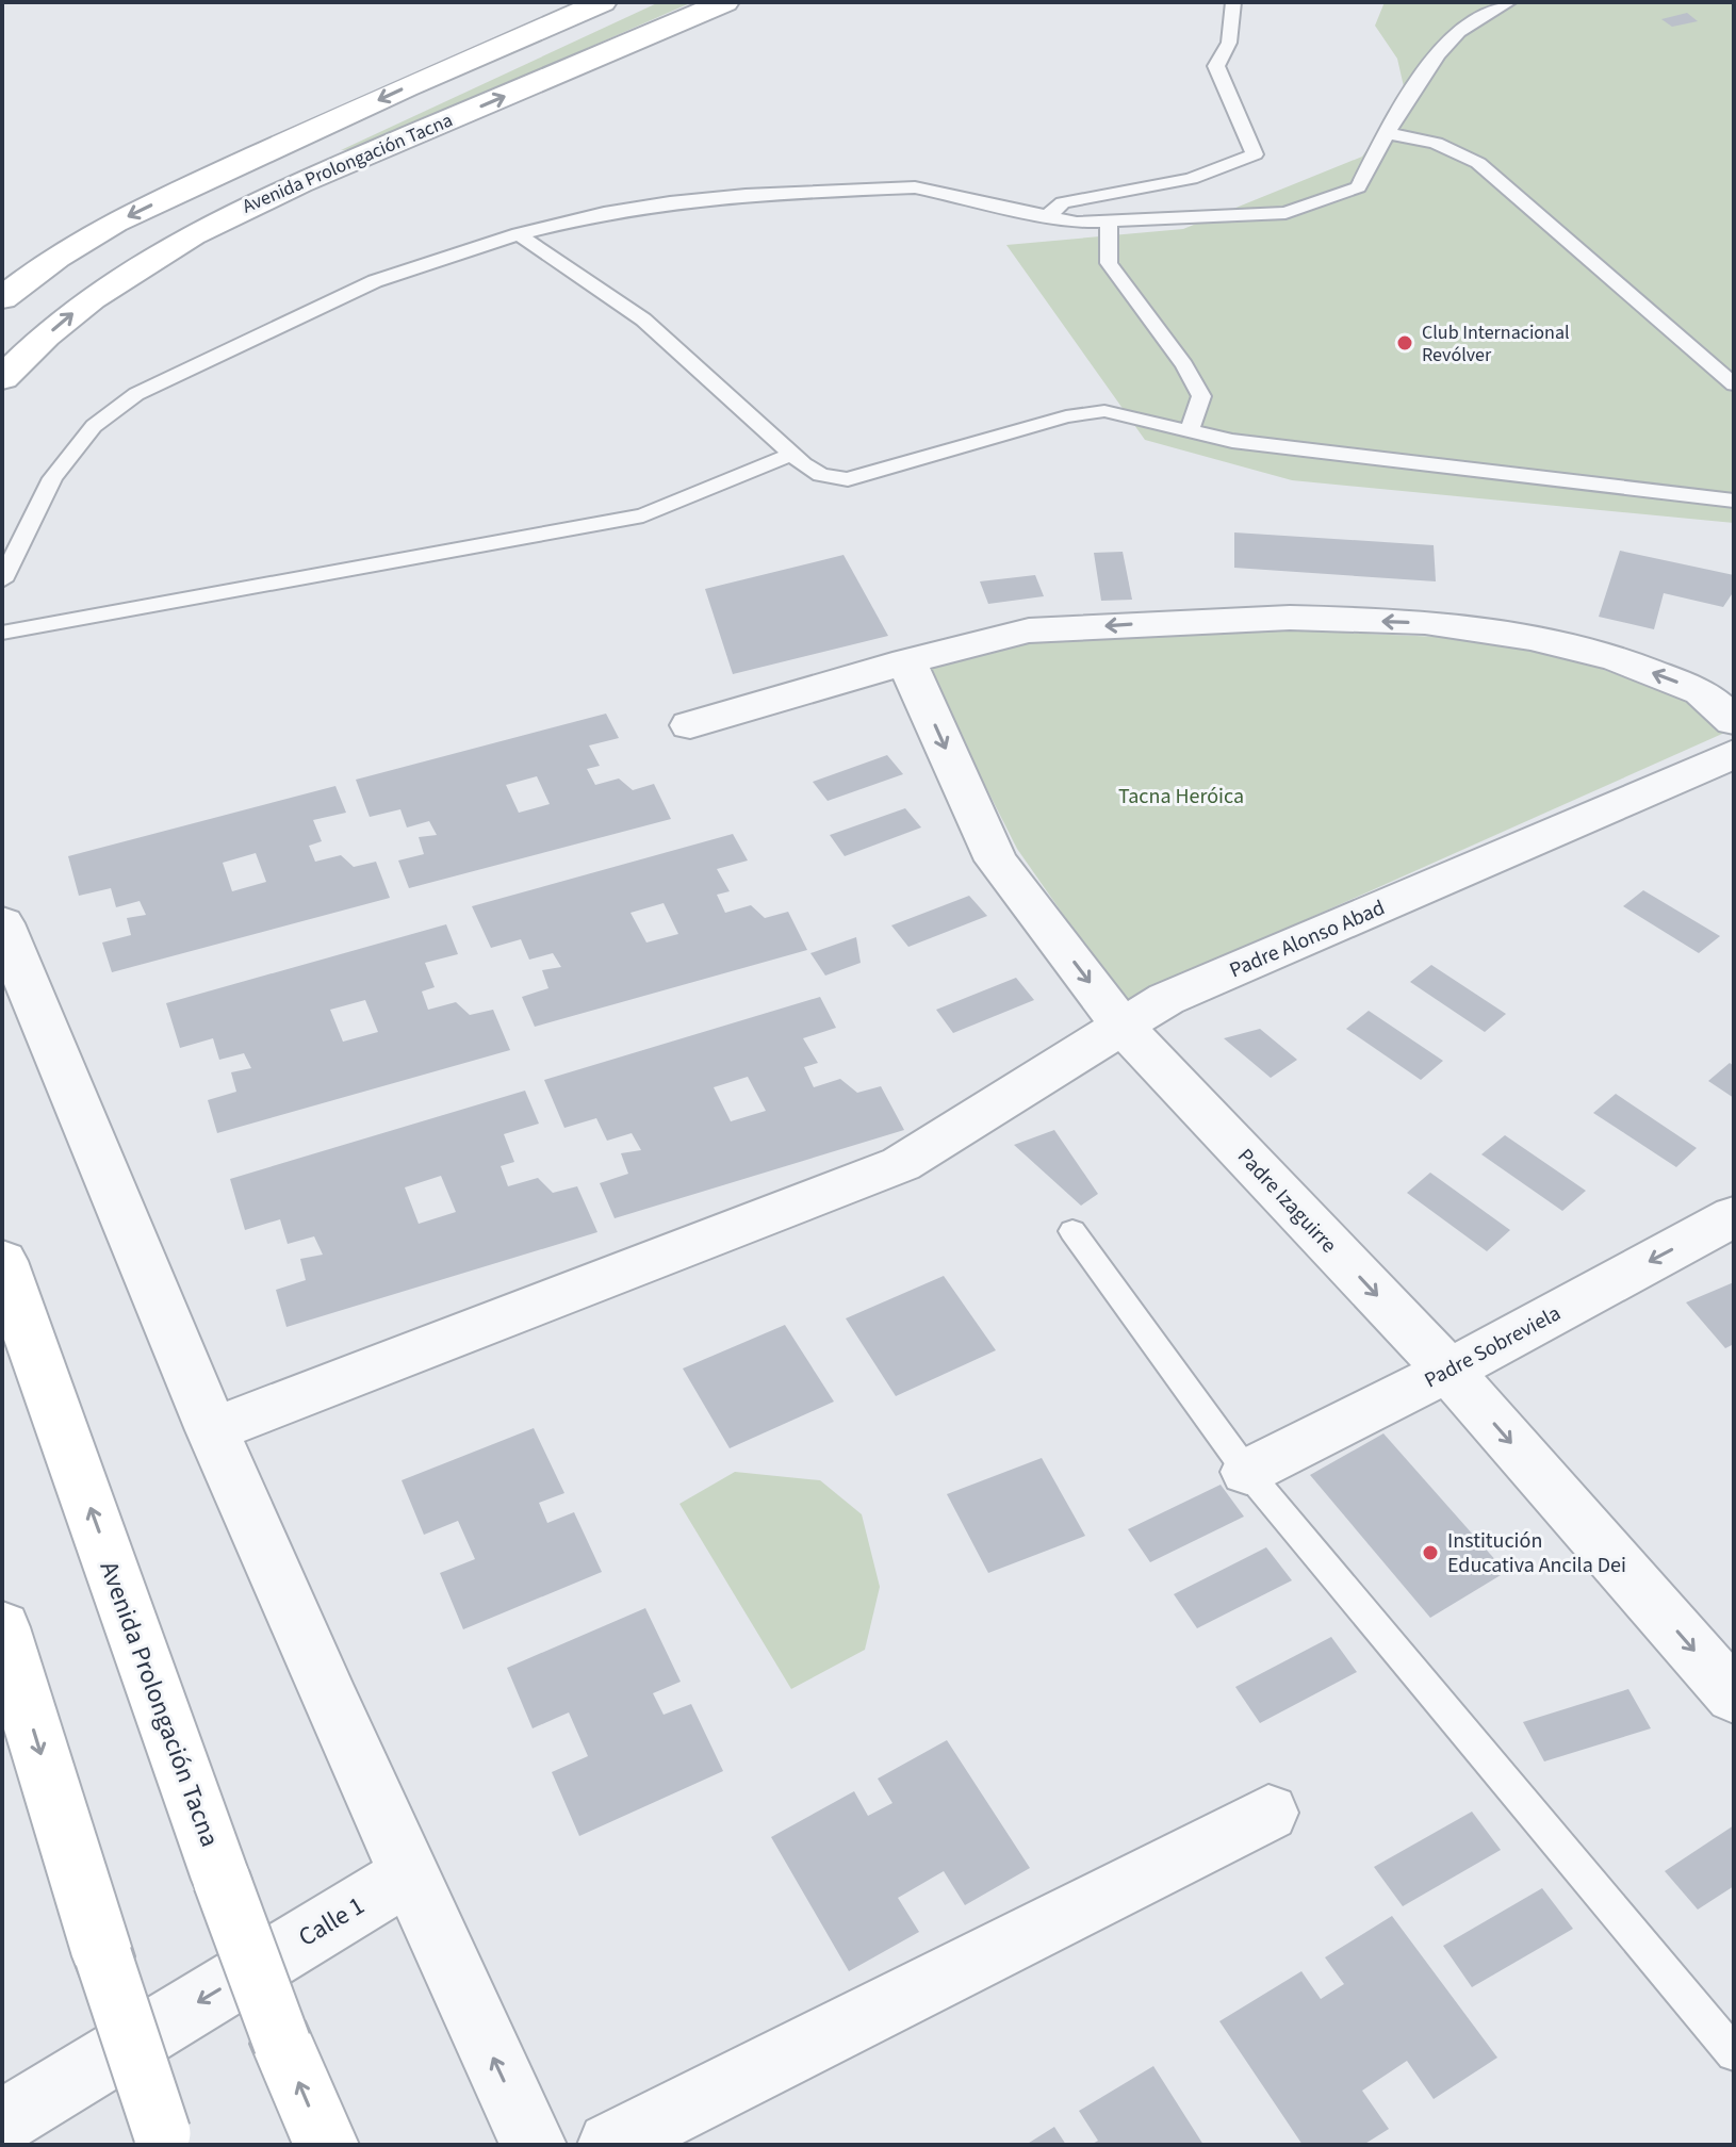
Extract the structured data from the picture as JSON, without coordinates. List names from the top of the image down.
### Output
{
  "streets": {
    "main road": ["Avenida Prolongación Tacna"],
    "street": [
      "Padre Alonso Abad",
      "Padre Izaguirre",
      "Padre Sobreviela",
      "Calle 1"
    ]
  },
  "crossings": [
    ["Padre Alonso Abad", "Padre Izaguirre"],
    ["Padre Izaguirre", "Padre Sobreviela"]
  ],
  "one_way": ["Padre Izaguirre", "Padre Sobreviela", "Calle 1"],
  "parks": ["Tacna Heróica"],
  "places": ["Club Internacional Revólver", "Institución Educativa Ancila Dei"]
}
